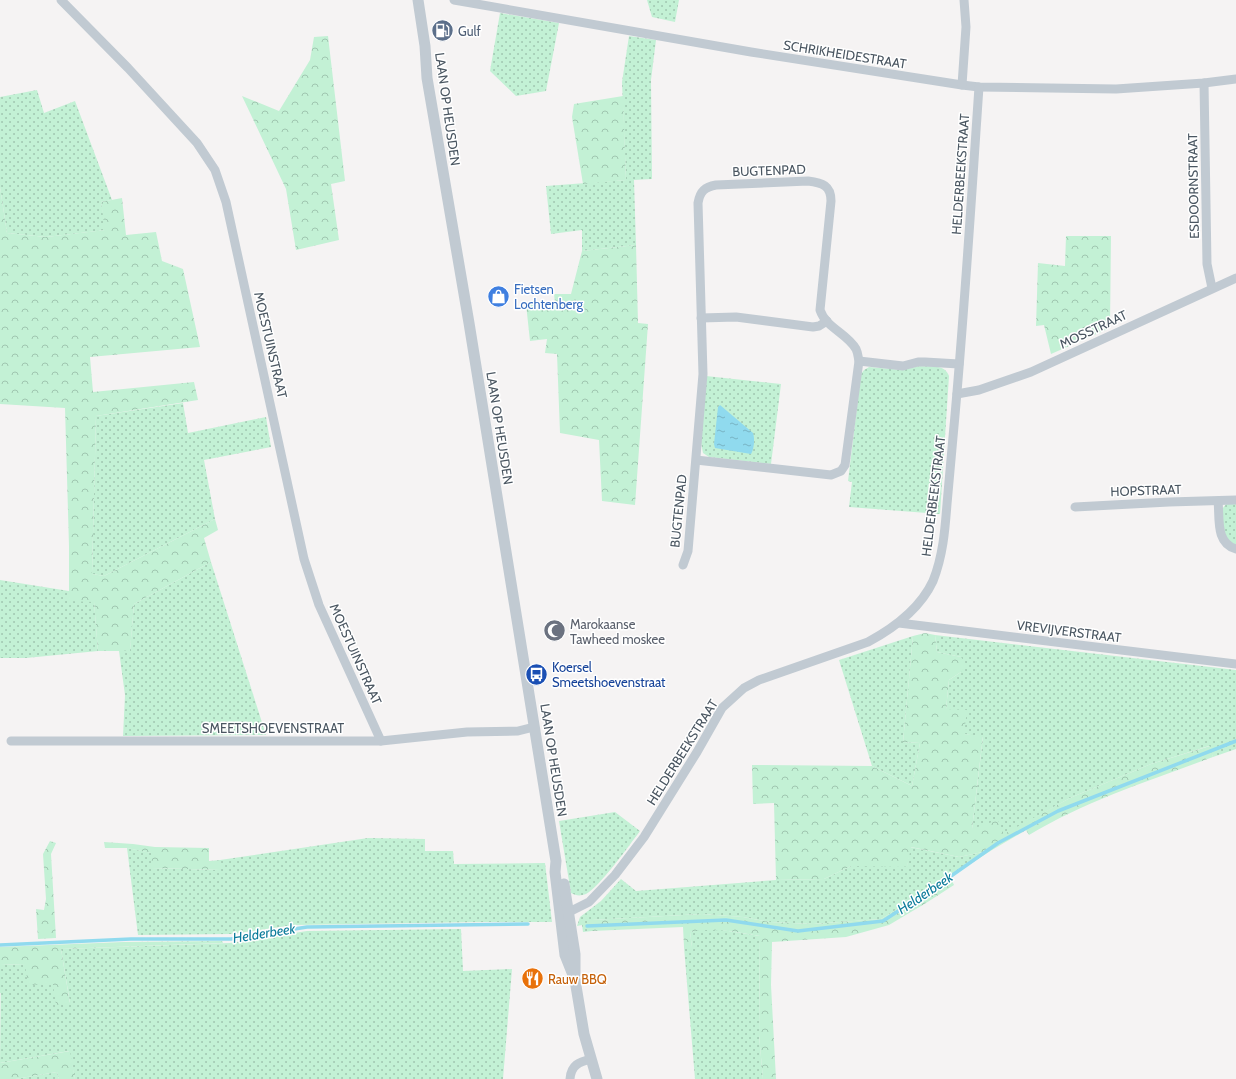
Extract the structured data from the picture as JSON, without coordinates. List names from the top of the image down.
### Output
{
  "streets": {
    "street": [
      "SCHRIKHEIDESTRAAT",
      "LAAN OP HEUSDEN",
      "BUGTENPAD",
      "HELDERBEEKSTRAAT",
      "ESDOORNSTRAAT",
      "MOSSTRAAT",
      "MOESTUINSTRAAT",
      "HOPSTRAAT",
      "VREVIJVERSTRAAT",
      "SMEETSHOEVENSTRAAT"
    ]
  },
  "crossings": [
    ["SCHRIKHEIDESTRAAT", "HELDERBEEKSTRAAT"],
    ["SCHRIKHEIDESTRAAT", "ESDOORNSTRAAT"],
    ["LAAN OP HEUSDEN", "HELDERBEEKSTRAAT"],
    ["LAAN OP HEUSDEN", "SMEETSHOEVENSTRAAT"],
    ["HELDERBEEKSTRAAT", "MOSSTRAAT"],
    ["HELDERBEEKSTRAAT", "VREVIJVERSTRAAT"],
    ["ESDOORNSTRAAT", "MOSSTRAAT"],
    ["MOESTUINSTRAAT", "SMEETSHOEVENSTRAAT"]
  ],
  "water": ["Helderbeek"],
  "places": {
    "fuel station": ["Gulf"],
    "shop": ["Fietsen Lochtenberg"],
    "mosque": ["Marokaanse Tawheed moskee"],
    "bus stop": ["Koersel Smeetshoevenstraat"],
    "restaurant": ["Rauw BBQ"]
  }
}
